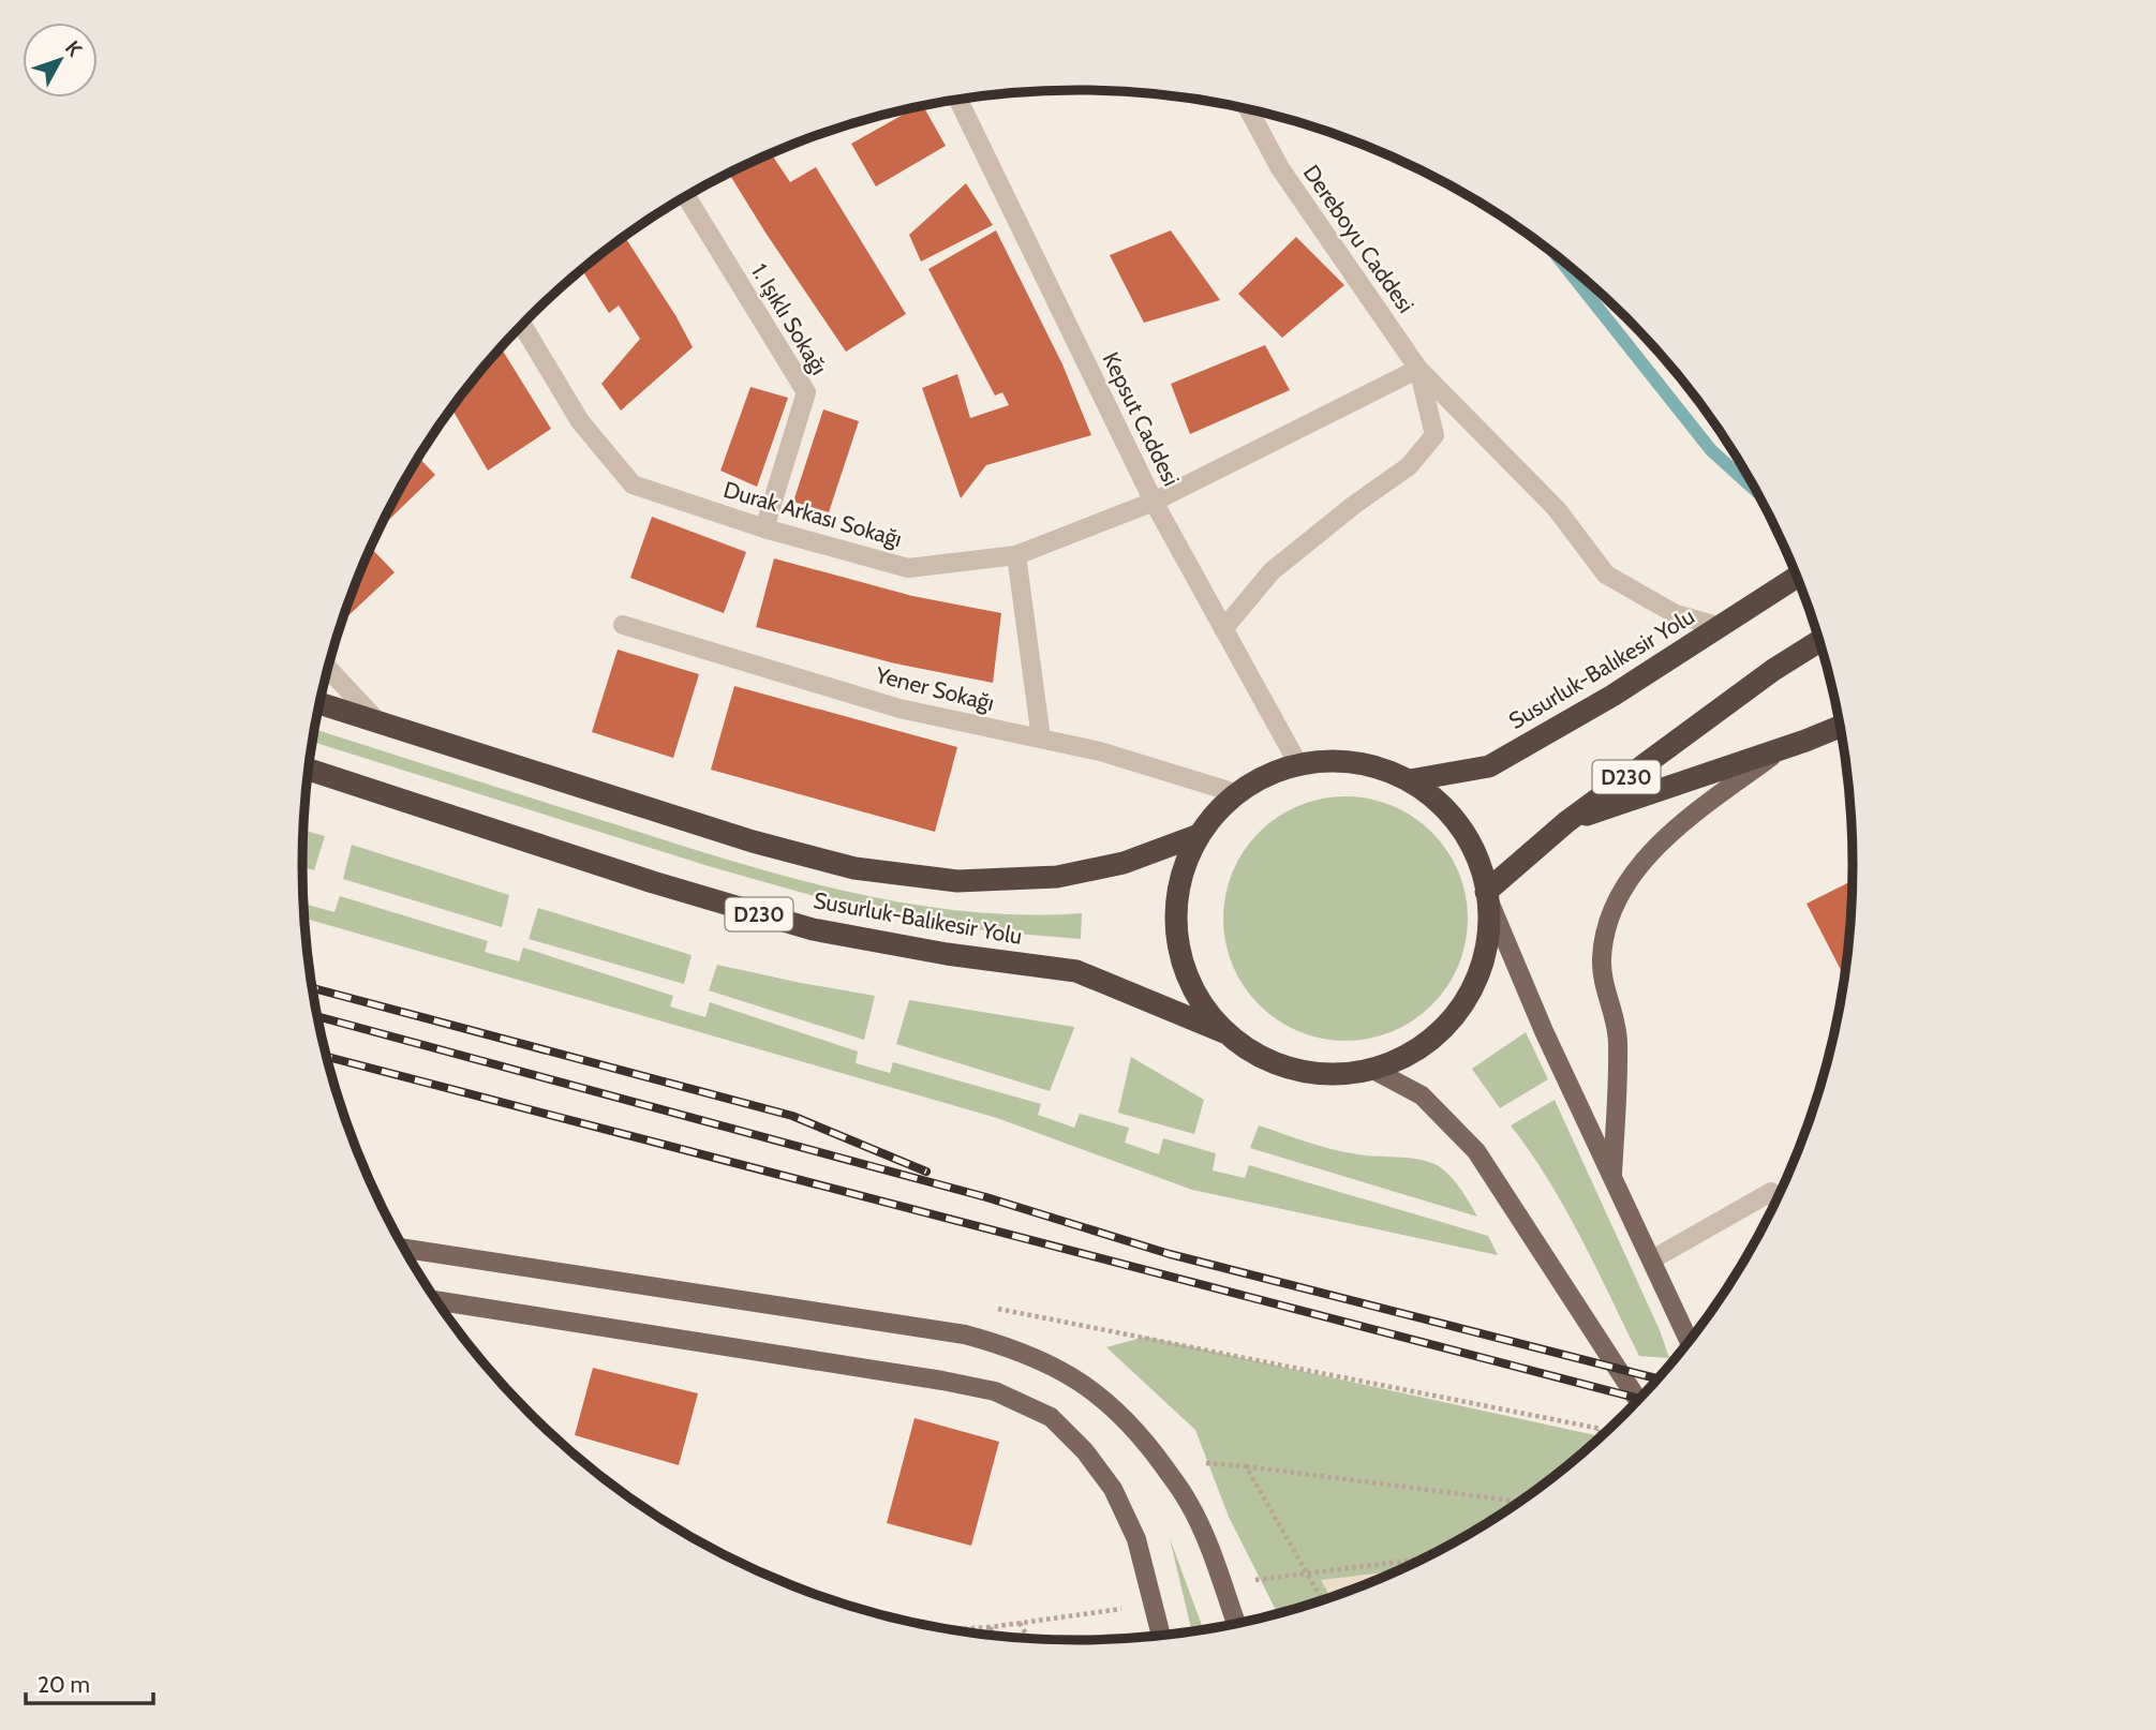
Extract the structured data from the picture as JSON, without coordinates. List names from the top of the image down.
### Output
{
  "streets": {
    "highway": ["Susurluk-Balıkesir Yolu", "D230"],
    "street": [
      "Dereboyu Caddesi",
      "1. Işıklı Sokağı",
      "Kepsut Caddesi",
      "Durak Arkası Sokağı",
      "Yener Sokağı"
    ]
  },
  "crossings": [
    ["Dereboyu Caddesi", "Durak Arkası Sokağı"],
    ["1. Işıklı Sokağı", "Durak Arkası Sokağı"],
    ["Kepsut Caddesi", "Durak Arkası Sokağı"]
  ],
  "scale_bar": "20 m",
  "north": "top right"
}
